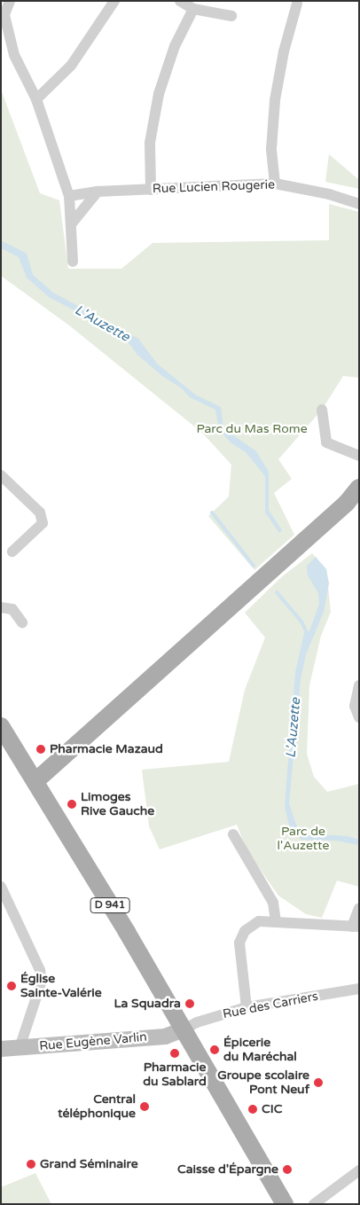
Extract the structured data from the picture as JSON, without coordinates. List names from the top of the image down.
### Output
{
  "streets": {
    "main road": ["D 941"],
    "street": ["Rue Lucien Rougerie", "Rue des Carriers", "Rue Eugène Varlin"]
  },
  "crossings": [
    ["D 941", "Rue des Carriers"],
    ["D 941", "Rue Eugène Varlin"],
    ["Rue des Carriers", "Rue Eugène Varlin"]
  ],
  "water": ["L'Auzette"],
  "parks": ["Parc du Mas Rome", "Parc de l'Auzette"],
  "places": [
    "Pharmacie Mazaud",
    "Limoges Rive Gauche",
    "Église Sainte-Valérie",
    "La Squadra",
    "Épicerie du Maréchal",
    "Pharmacie du Sablard",
    "Groupe scolaire Pont Neuf",
    "Central téléphonique",
    "CIC",
    "Grand Séminaire",
    "Caisse d'Épargne"
  ]
}
